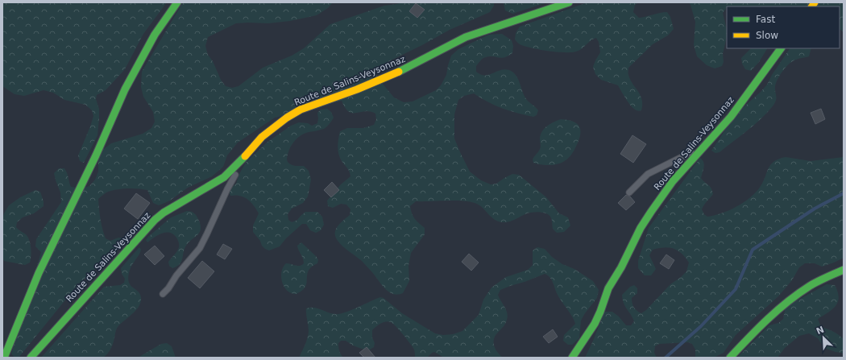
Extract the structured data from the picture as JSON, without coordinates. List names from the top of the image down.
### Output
{
  "streets": {
    "street": ["Route de Salins-Veysonnaz"]
  },
  "legend": ["Fast", "Slow"],
  "north": "top left"
}
